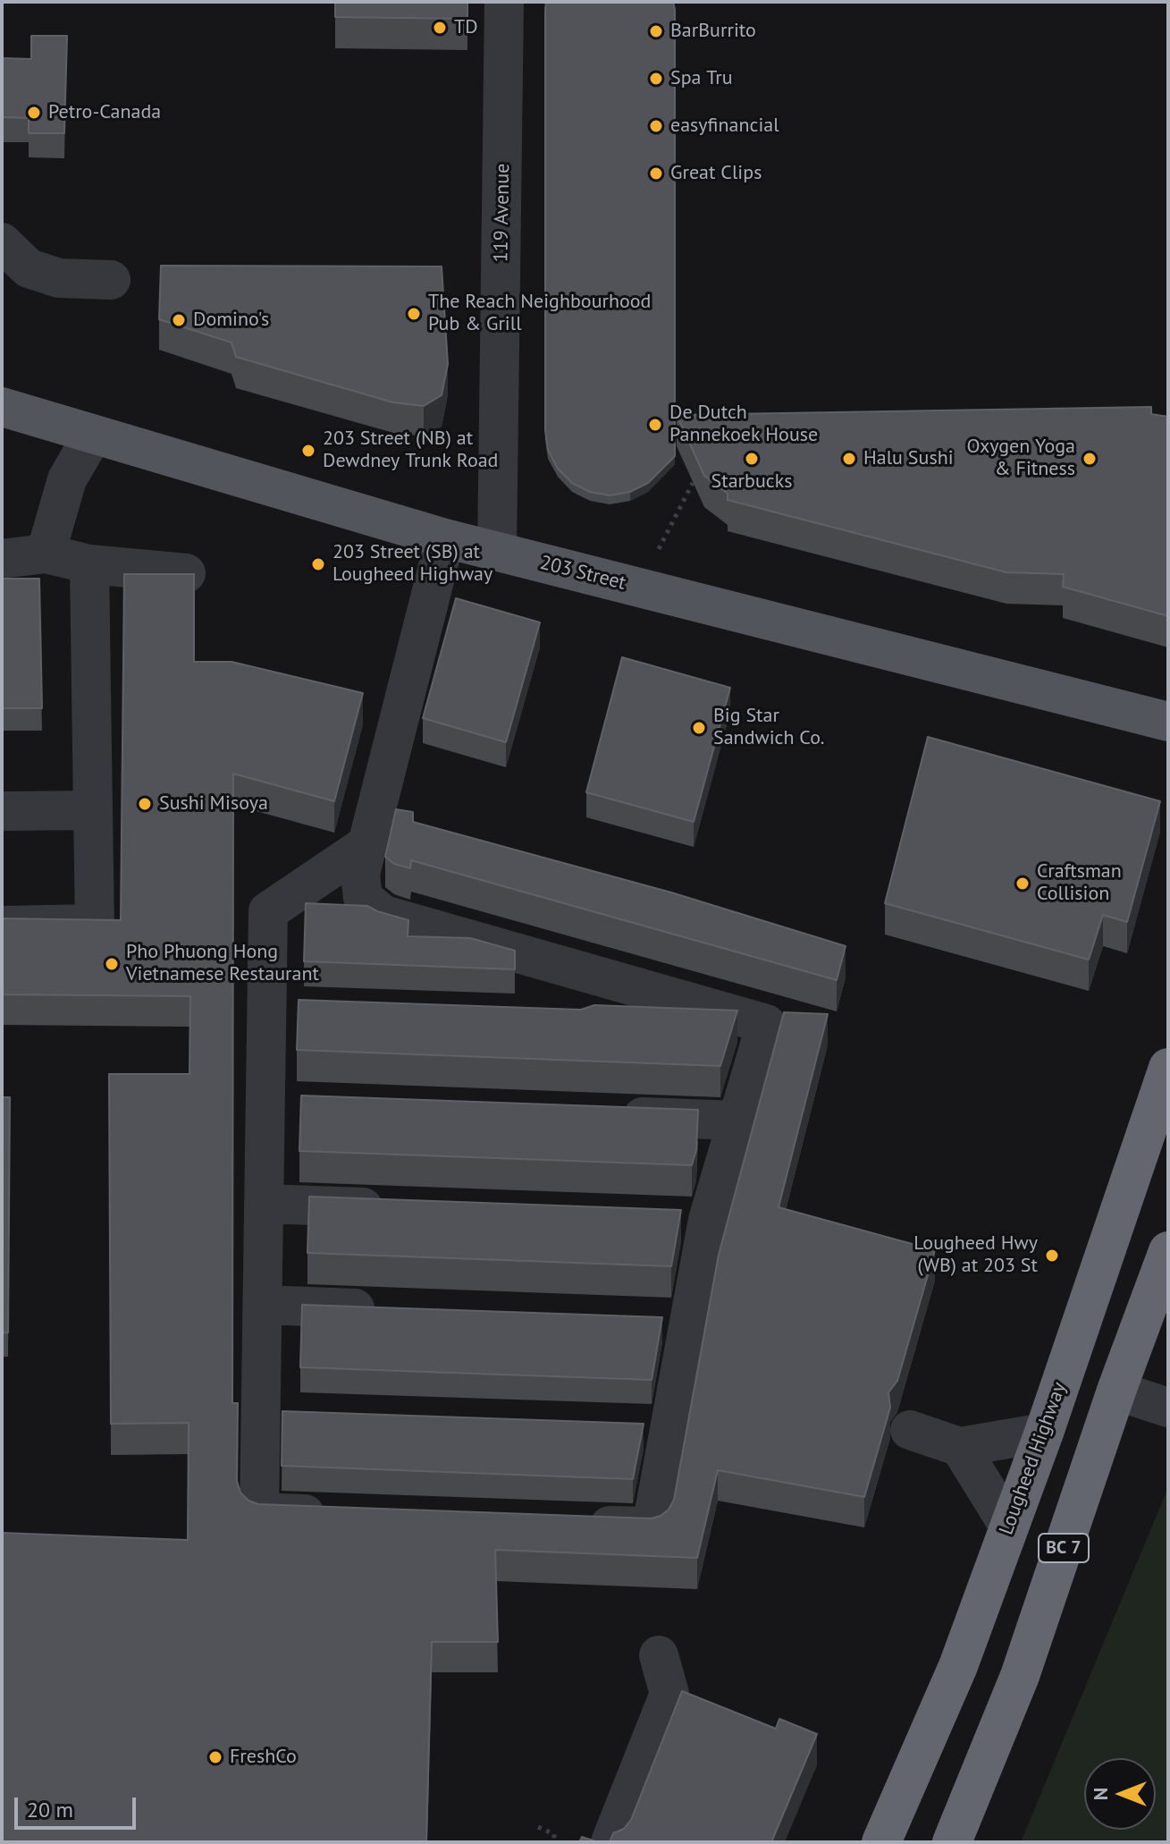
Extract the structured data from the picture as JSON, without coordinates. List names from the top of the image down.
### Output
{
  "streets": {
    "highway": ["Lougheed Highway", "BC 7"],
    "main road": ["203 Street"],
    "street": ["119 Avenue"]
  },
  "crossings": [
    ["119 Avenue", "203 Street"]
  ],
  "places": [
    "TD",
    "BarBurrito",
    "Spa Tru",
    "Petro-Canada",
    "easyfinancial",
    "Great Clips",
    "The Reach Neighbourhood Pub & Grill",
    "Domino's",
    "De Dutch Pannekoek House",
    "203 Street (NB) at Dewdney Trunk Road",
    "Starbucks",
    "Halu Sushi",
    "Oxygen Yoga & Fitness",
    "203 Street (SB) at Lougheed Highway",
    "Big Star Sandwich Co.",
    "Sushi Misoya",
    "Craftsman Collision",
    "Pho Phuong Hong Vietnamese Restaurant",
    "Lougheed Hwy (WB) at 203 St",
    "FreshCo"
  ],
  "scale_bar": "20 m",
  "north": "left"
}
